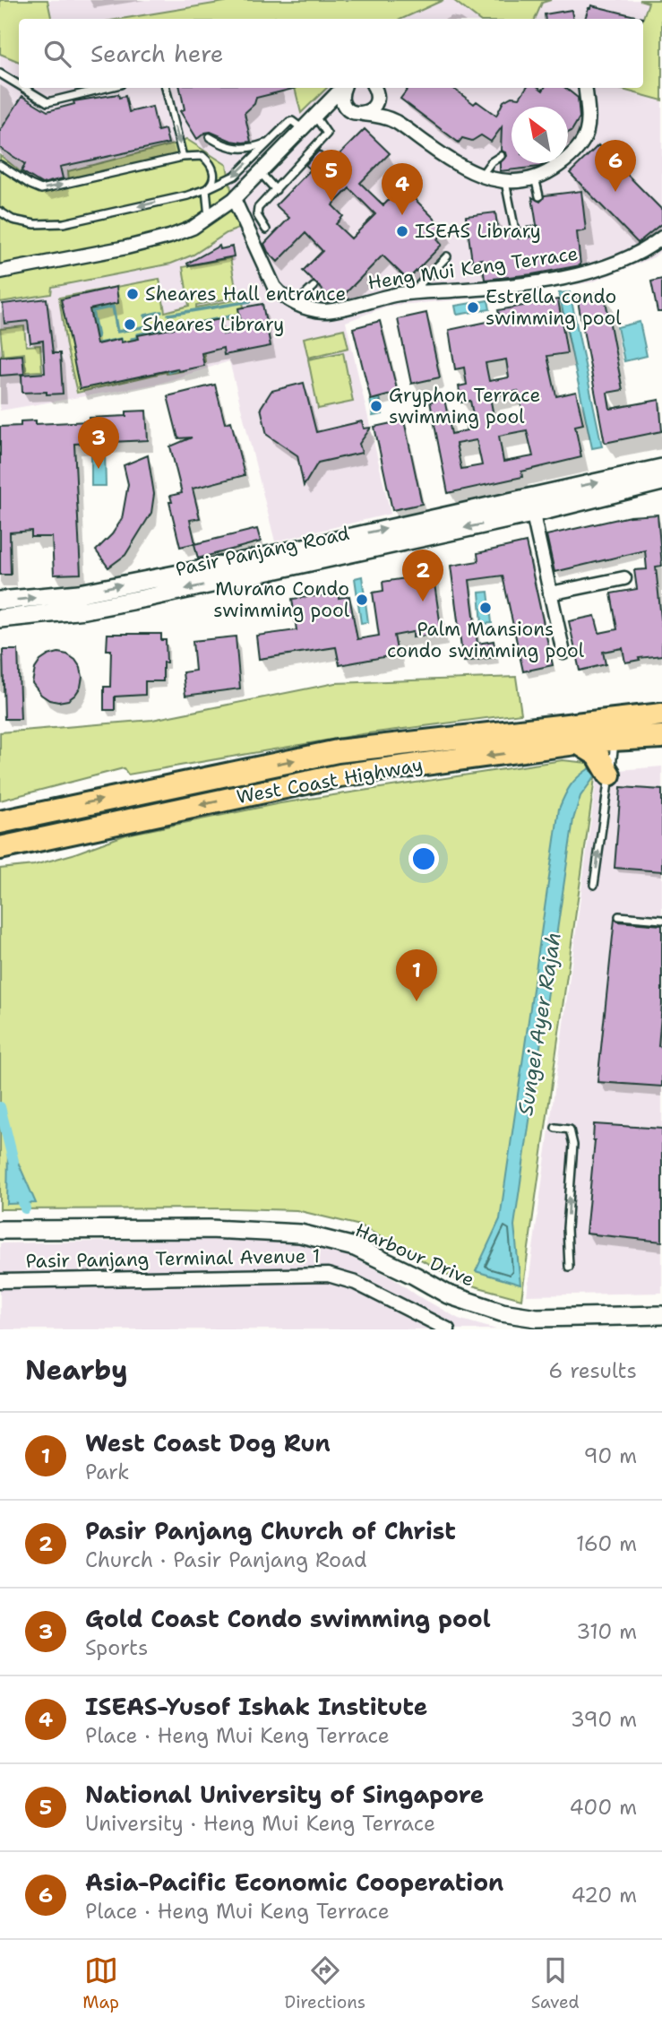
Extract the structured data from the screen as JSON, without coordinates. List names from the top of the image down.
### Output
{
  "streets": {
    "highway": ["West Coast Highway"],
    "main road": ["Pasir Panjang Road", "Harbour Drive"],
    "street": ["Heng Mui Keng Terrace", "Pasir Panjang Terminal Avenue 1"]
  },
  "water": ["Sungei Ayer Rajah"],
  "places": [
    "ISEAS Library",
    "Sheares Hall entrance",
    "Estrella condo swimming pool",
    "Sheares Library",
    "Gryphon Terrace swimming pool",
    "Murano Condo swimming pool",
    "Palm Mansions condo swimming pool"
  ],
  "north": "top left",
  "page": {
    "search": "Search here",
    "pins": [
      "6",
      "5",
      "4",
      "3",
      "2",
      "1"
    ],
    "heading": ["Nearby", "6 results"],
    "list": [
      {
        "mark": "1",
        "name": "West Coast Dog Run",
        "note": "Park",
        "value": "90 m"
      },
      {
        "mark": "2",
        "name": "Pasir Panjang Church of Christ",
        "note": "Church · Pasir Panjang Road",
        "value": "160 m"
      },
      {
        "mark": "3",
        "name": "Gold Coast Condo swimming pool",
        "note": "Sports",
        "value": "310 m"
      },
      {
        "mark": "4",
        "name": "ISEAS-Yusof Ishak Institute",
        "note": "Place · Heng Mui Keng Terrace",
        "value": "390 m"
      },
      {
        "mark": "5",
        "name": "National University of Singapore",
        "note": "University · Heng Mui Keng Terrace",
        "value": "400 m"
      },
      {
        "mark": "6",
        "name": "Asia-Pacific Economic Cooperation",
        "note": "Place · Heng Mui Keng Terrace",
        "value": "420 m"
      }
    ],
    "nav": ["Map", "Directions", "Saved"]
  }
}
